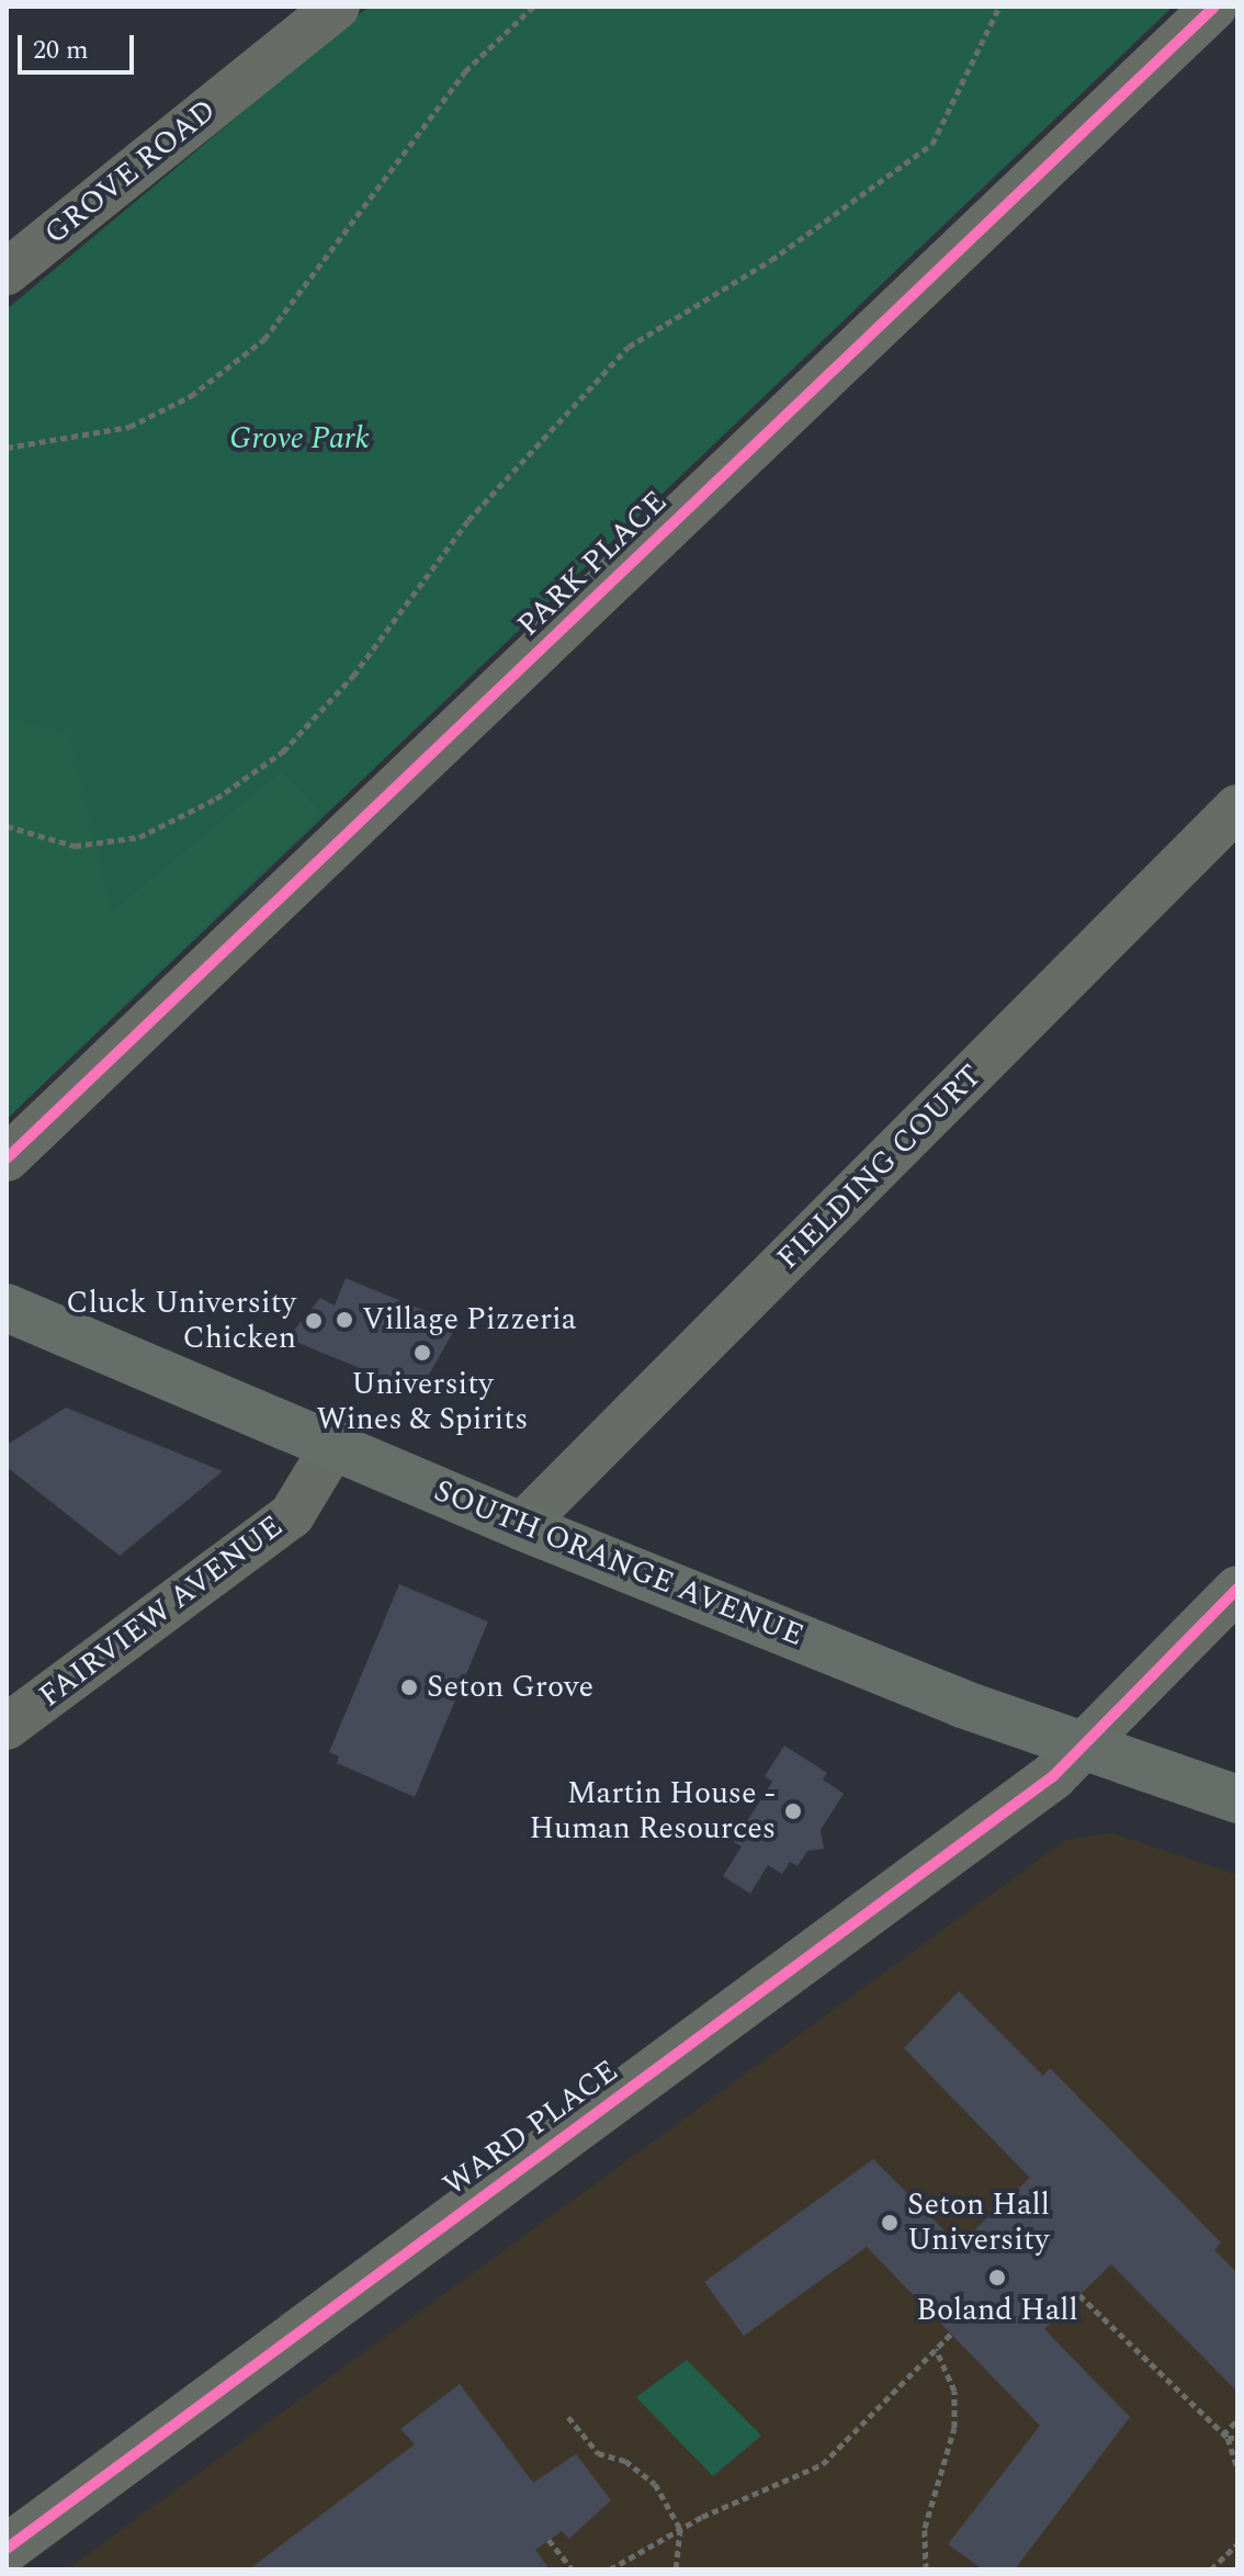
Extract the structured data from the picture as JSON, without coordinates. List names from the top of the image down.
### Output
{
  "streets": {
    "main road": ["SOUTH ORANGE AVENUE"],
    "street": [
      "GROVE ROAD",
      "PARK PLACE",
      "FIELDING COURT",
      "FAIRVIEW AVENUE",
      "WARD PLACE"
    ]
  },
  "crossings": [
    ["FIELDING COURT", "SOUTH ORANGE AVENUE"],
    ["SOUTH ORANGE AVENUE", "FAIRVIEW AVENUE"],
    ["SOUTH ORANGE AVENUE", "WARD PLACE"]
  ],
  "parks": ["Grove Park"],
  "places": [
    "Village Pizzeria",
    "Cluck University Chicken",
    "University Wines & Spirits",
    "Seton Grove",
    "Martin House - Human Resources",
    "Seton Hall University",
    "Boland Hall"
  ],
  "scale_bar": "20 m"
}
